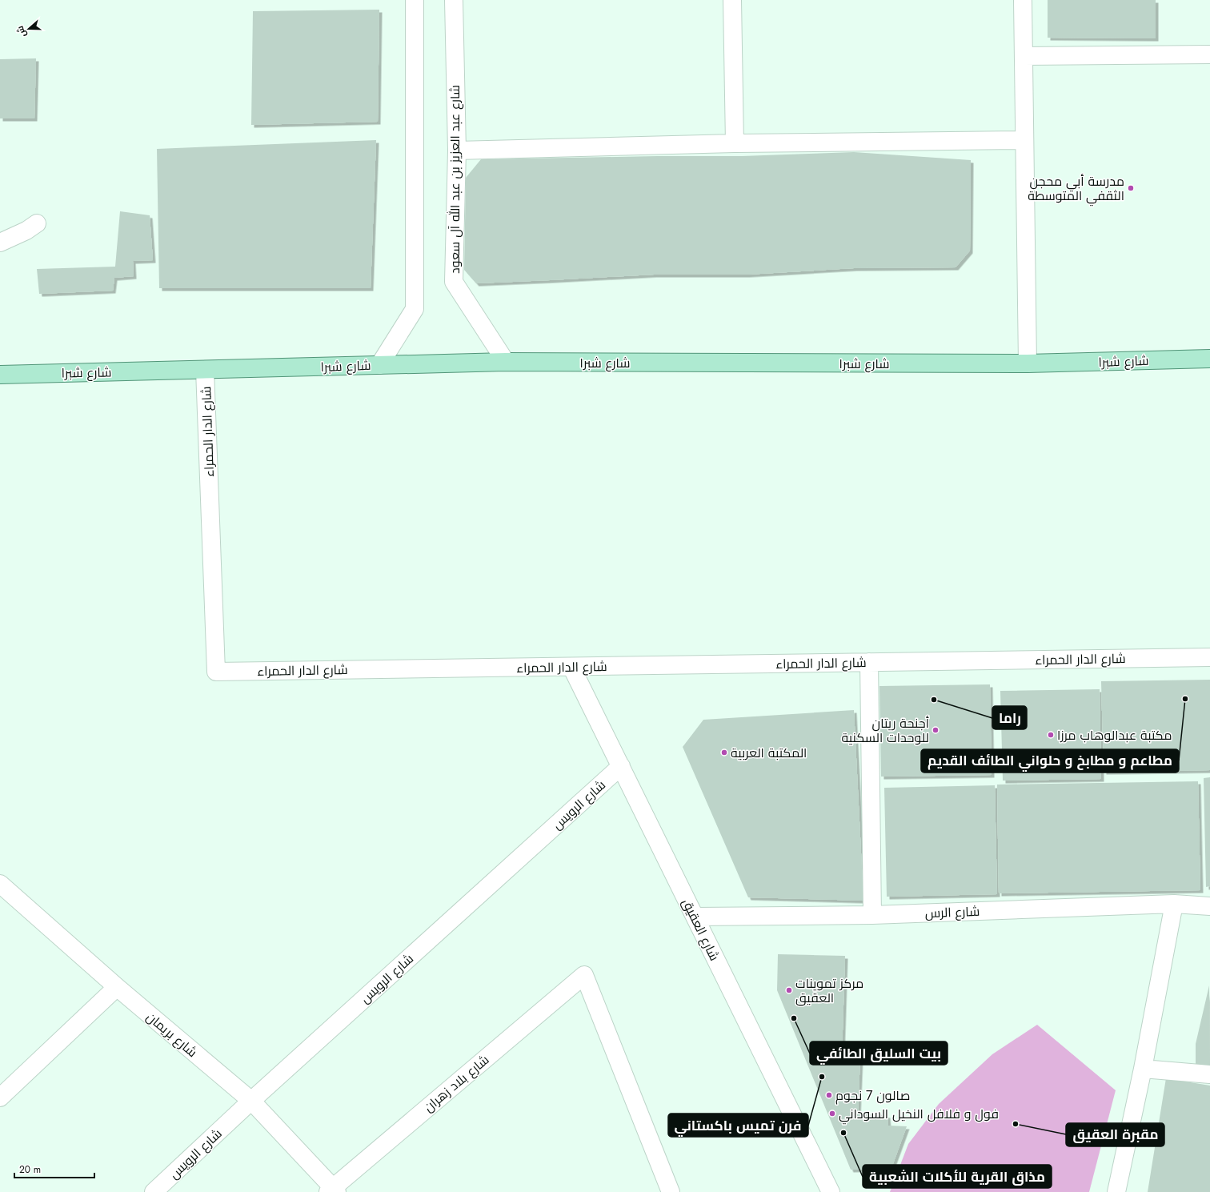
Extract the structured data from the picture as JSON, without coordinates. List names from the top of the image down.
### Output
{
  "streets": {
    "main road": ["شارع شبرا"],
    "street": [
      "شارع عبد العزيز بن عبد الله آل سعود",
      "شارع الدار الحمراء",
      "شارع الرويس",
      "شارع الرس",
      "شارع العقيق",
      "شارع بريمان",
      "شارع بلاد زهران"
    ]
  },
  "crossings": [
    ["شارع عبد العزيز بن عبد الله آل سعود", "شارع شبرا"],
    ["شارع شبرا", "شارع الدار الحمراء"],
    ["شارع الدار الحمراء", "شارع العقيق"],
    ["شارع الرويس", "شارع العقيق"],
    ["شارع الرويس", "شارع بريمان"],
    ["شارع الرس", "شارع العقيق"],
    ["شارع بريمان", "شارع بلاد زهران"]
  ],
  "places": [
    "مدرسة أبي محجن الثقفي المتوسطة",
    "مطاعم و مطابخ و حلواني الطائف القديم",
    "راما",
    "أجنحة ريتان للوحدات السكنية",
    "مكتبة عبدالوهاب مرزا",
    "المكتبة العربية",
    "مركز تموينات العقيق",
    "بيت السليق الطائفي",
    "فرن تميس باكستاني",
    "صالون 7 نجوم",
    "فول و فلافل النخيل السوداني",
    "مقبرة العقيق",
    "مذاق القرية للأكلات الشعبية"
  ],
  "scale_bar": "20 m",
  "north": "left"
}
